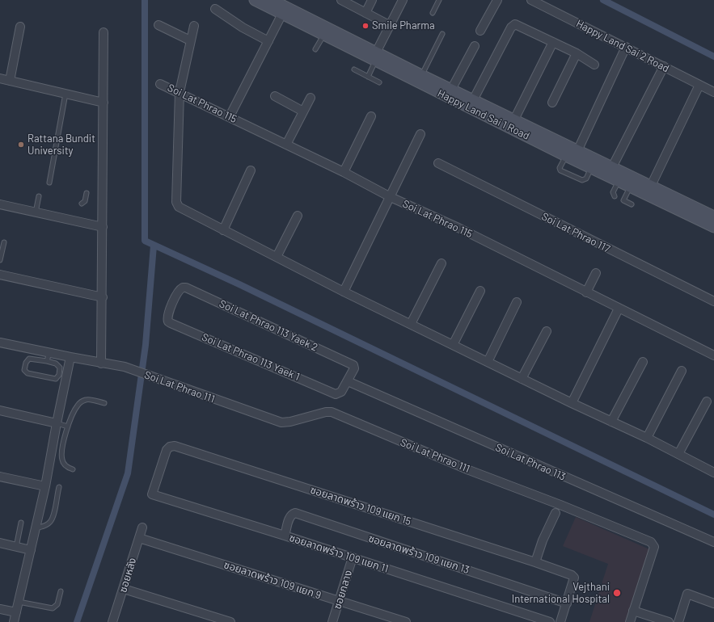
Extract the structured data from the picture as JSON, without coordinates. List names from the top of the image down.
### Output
{
  "streets": {
    "street": [
      "Happy Land Sai 2 Road",
      "Soi Lat Phrao 115",
      "Happy Land Sai 1 Road",
      "Soi Lat Phrao 117",
      "Soi Lat Phrao 113 Yaek 2",
      "Soi Lat Phrao 113 Yaek 1",
      "Soi Lat Phrao 111",
      "Soi Lat Phrao 113",
      "ซอยลาดพร้าว 109 แยก 15",
      "ซอยลาดพร้าว 109 แยก 11",
      "ซอยลาดพร้าว 109 แยก 13",
      "ซอยหลัง",
      "ซอยลาดพร้าว 109 แยก 9",
      "ซอยกลาง"
    ]
  },
  "crossings": [
    ["Soi Lat Phrao 113 Yaek 2", "Soi Lat Phrao 113 Yaek 1"],
    ["Soi Lat Phrao 113 Yaek 2", "Soi Lat Phrao 113"],
    ["Soi Lat Phrao 113 Yaek 1", "Soi Lat Phrao 113"],
    ["ซอยลาดพร้าว 109 แยก 15", "ซอยลาดพร้าว 109 แยก 11"],
    ["ซอยลาดพร้าว 109 แยก 15", "ซอยลาดพร้าว 109 แยก 13"],
    ["ซอยลาดพร้าว 109 แยก 11", "ซอยลาดพร้าว 109 แยก 13"],
    ["ซอยลาดพร้าว 109 แยก 11", "ซอยกลาง"],
    ["ซอยหลัง", "ซอยลาดพร้าว 109 แยก 9"],
    ["ซอยลาดพร้าว 109 แยก 9", "ซอยกลาง"]
  ],
  "places": ["Smile Pharma", "Rattana Bundit University", "Vejthani International Hospital"]
}
